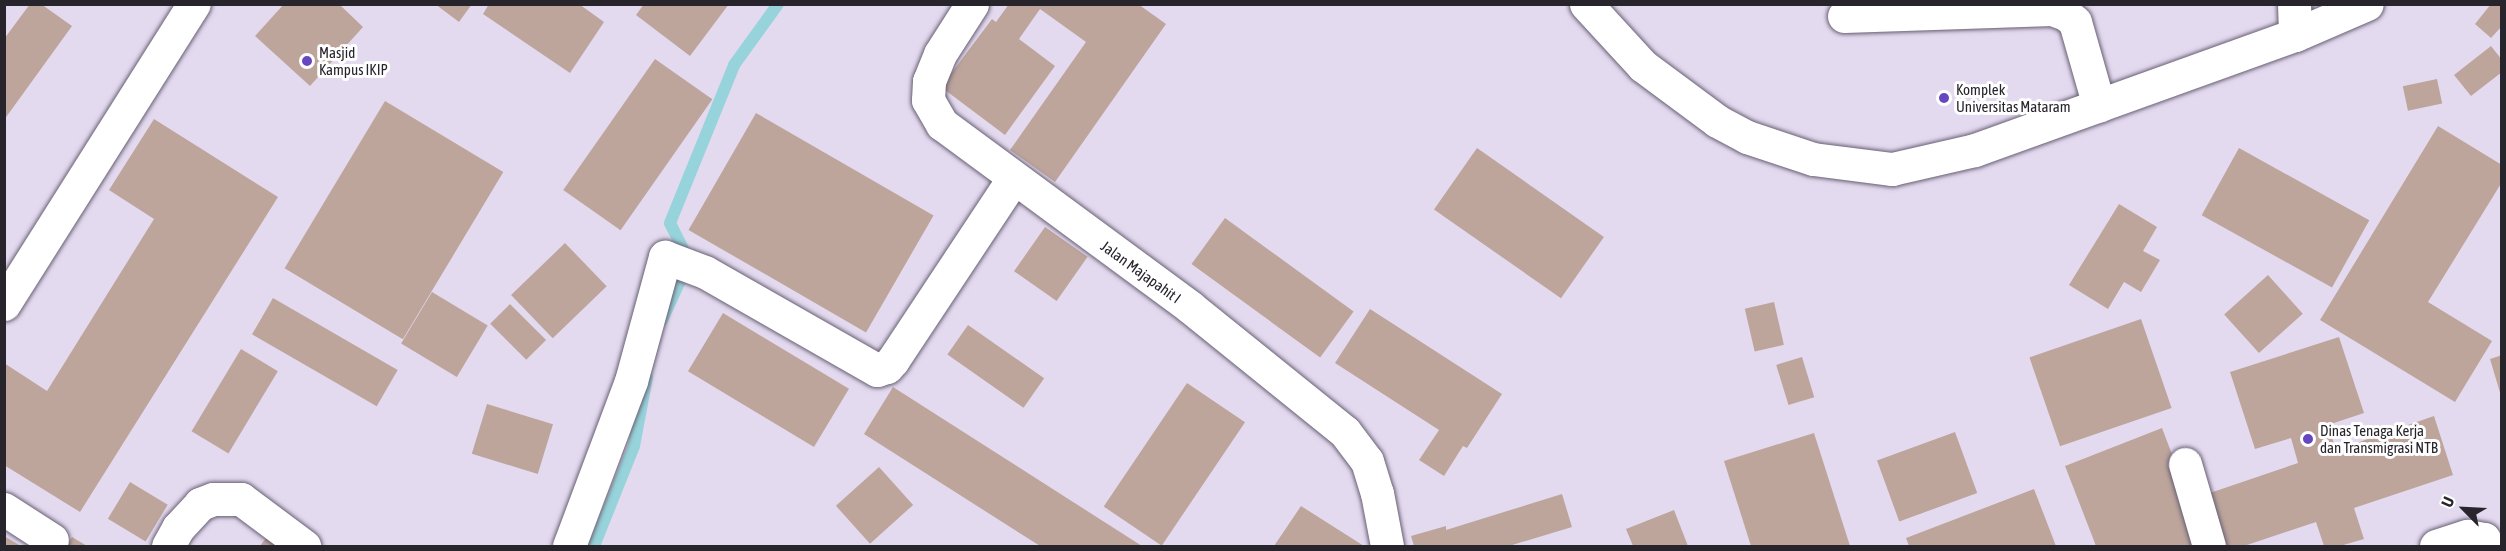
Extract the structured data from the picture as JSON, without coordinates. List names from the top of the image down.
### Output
{
  "streets": {
    "street": ["Jalan Majapahit I"]
  },
  "places": ["Masjid Kampus IKIP", "Komplek Universitas Mataram", "Dinas Tenaga Kerja dan Transmigrasi NTB"],
  "north": "top left"
}
